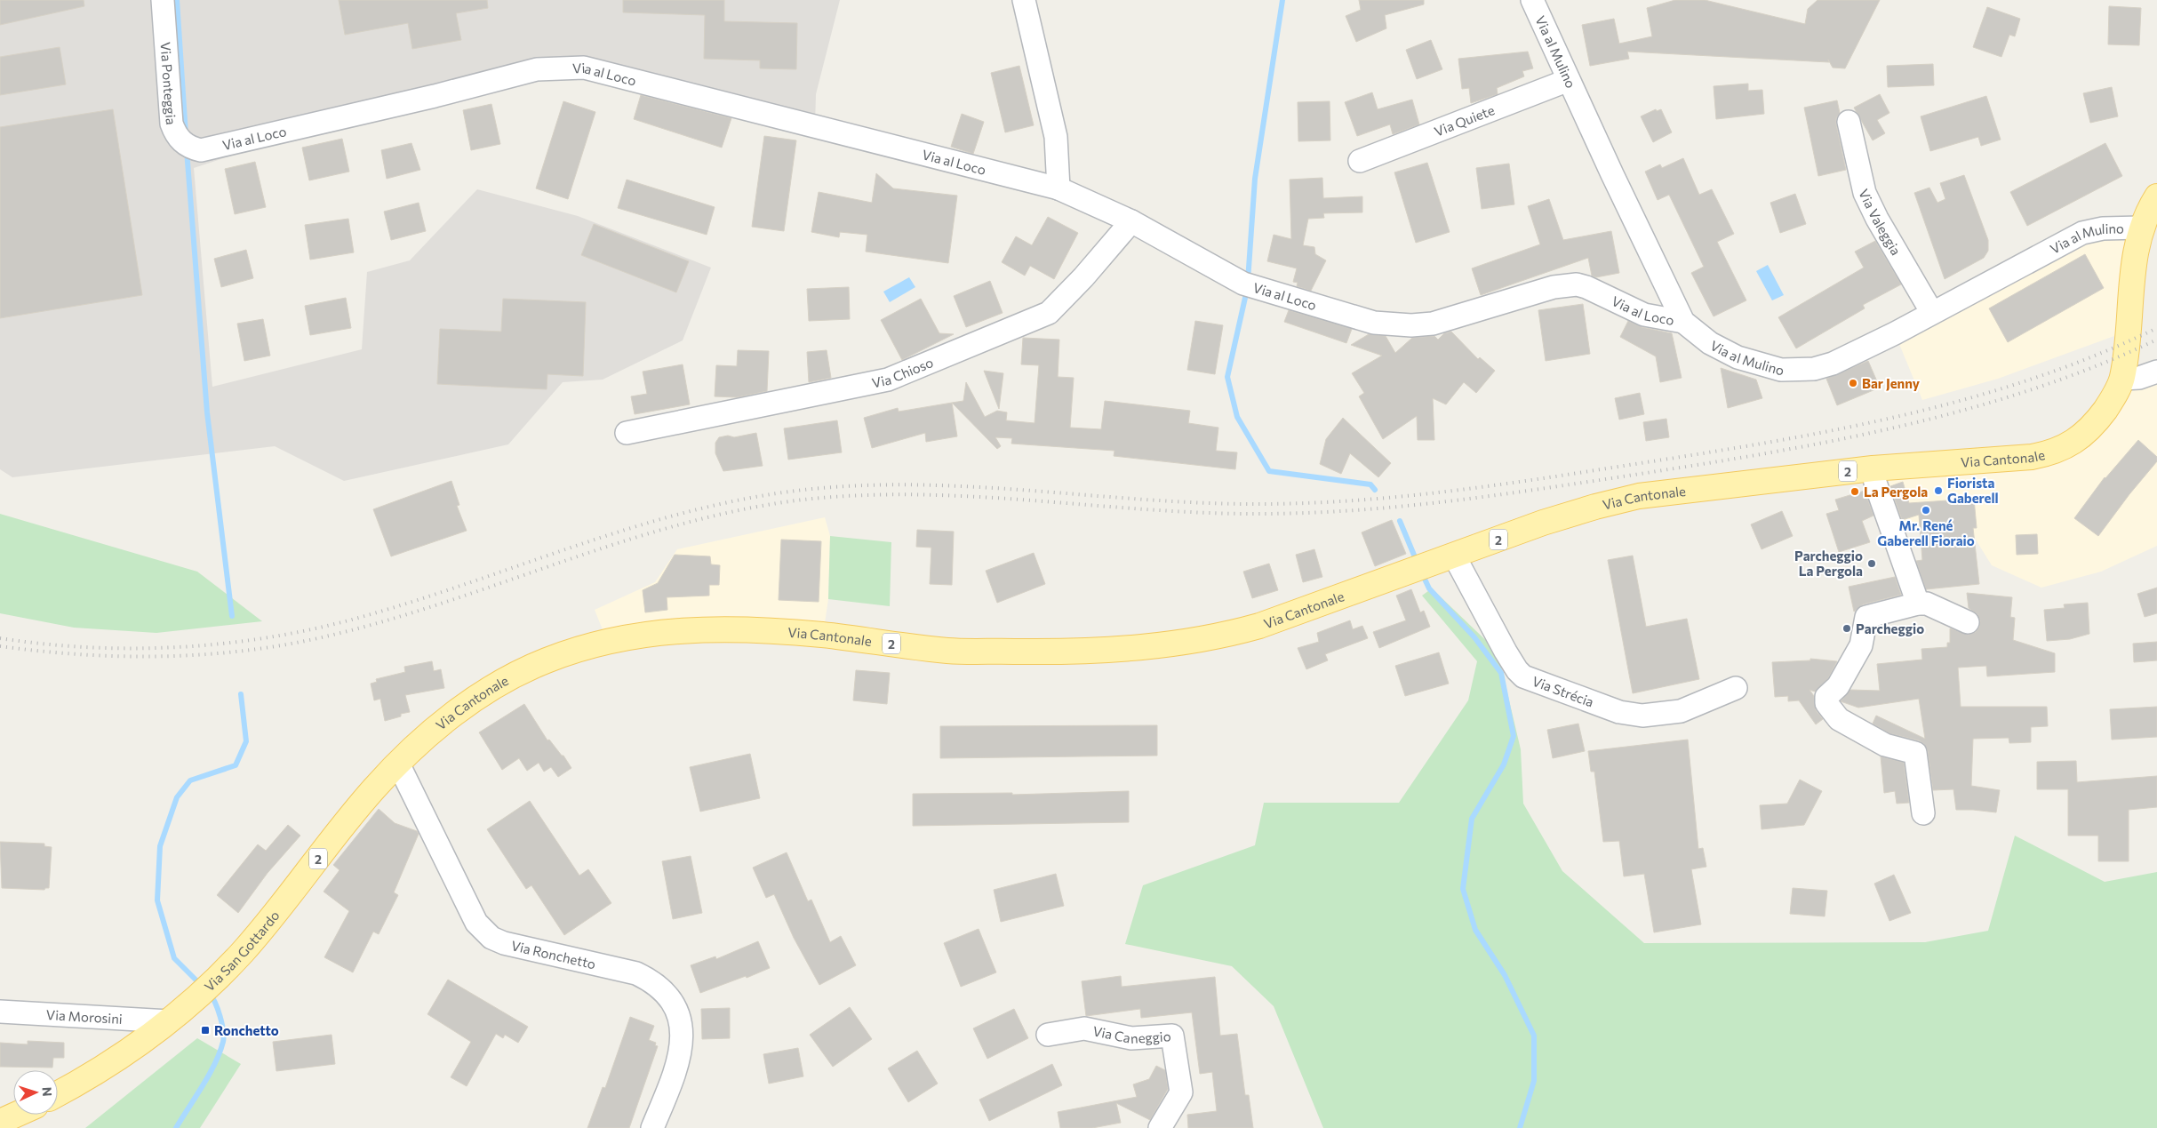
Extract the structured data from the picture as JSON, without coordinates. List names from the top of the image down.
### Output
{
  "streets": {
    "main road": ["Via Cantonale", "2", "Via San Gottardo"],
    "street": [
      "Via al Mulino",
      "Via al Loco",
      "Via Ponteggia",
      "Via Quiete",
      "Via Valeggia",
      "Via Chioso",
      "Via Strécia",
      "Via Ronchetto",
      "Via Morosini",
      "Via Caneggio"
    ]
  },
  "crossings": [
    ["Via al Mulino", "Via al Loco"],
    ["Via al Mulino", "Via Quiete"],
    ["Via al Mulino", "Via Valeggia"],
    ["Via al Mulino", "Via Cantonale"],
    ["Via al Mulino", "2"],
    ["Via al Loco", "Via Ponteggia"],
    ["Via al Loco", "Via Chioso"],
    ["Via Cantonale", "2"],
    ["Via Cantonale", "Via Strécia"],
    ["Via Cantonale", "Via San Gottardo"],
    ["Via Cantonale", "Via Ronchetto"],
    ["Via San Gottardo", "Via Ronchetto"],
    ["Via San Gottardo", "Via Morosini"]
  ],
  "places": {
    "other": [
      "Bar Jenny",
      "Fiorista Gaberell",
      "La Pergola",
      "Mr. René Gaberell Fioraio",
      "Parcheggio La Pergola",
      "Parcheggio"
    ],
    "transit": ["Ronchetto"]
  },
  "north": "right"
}
